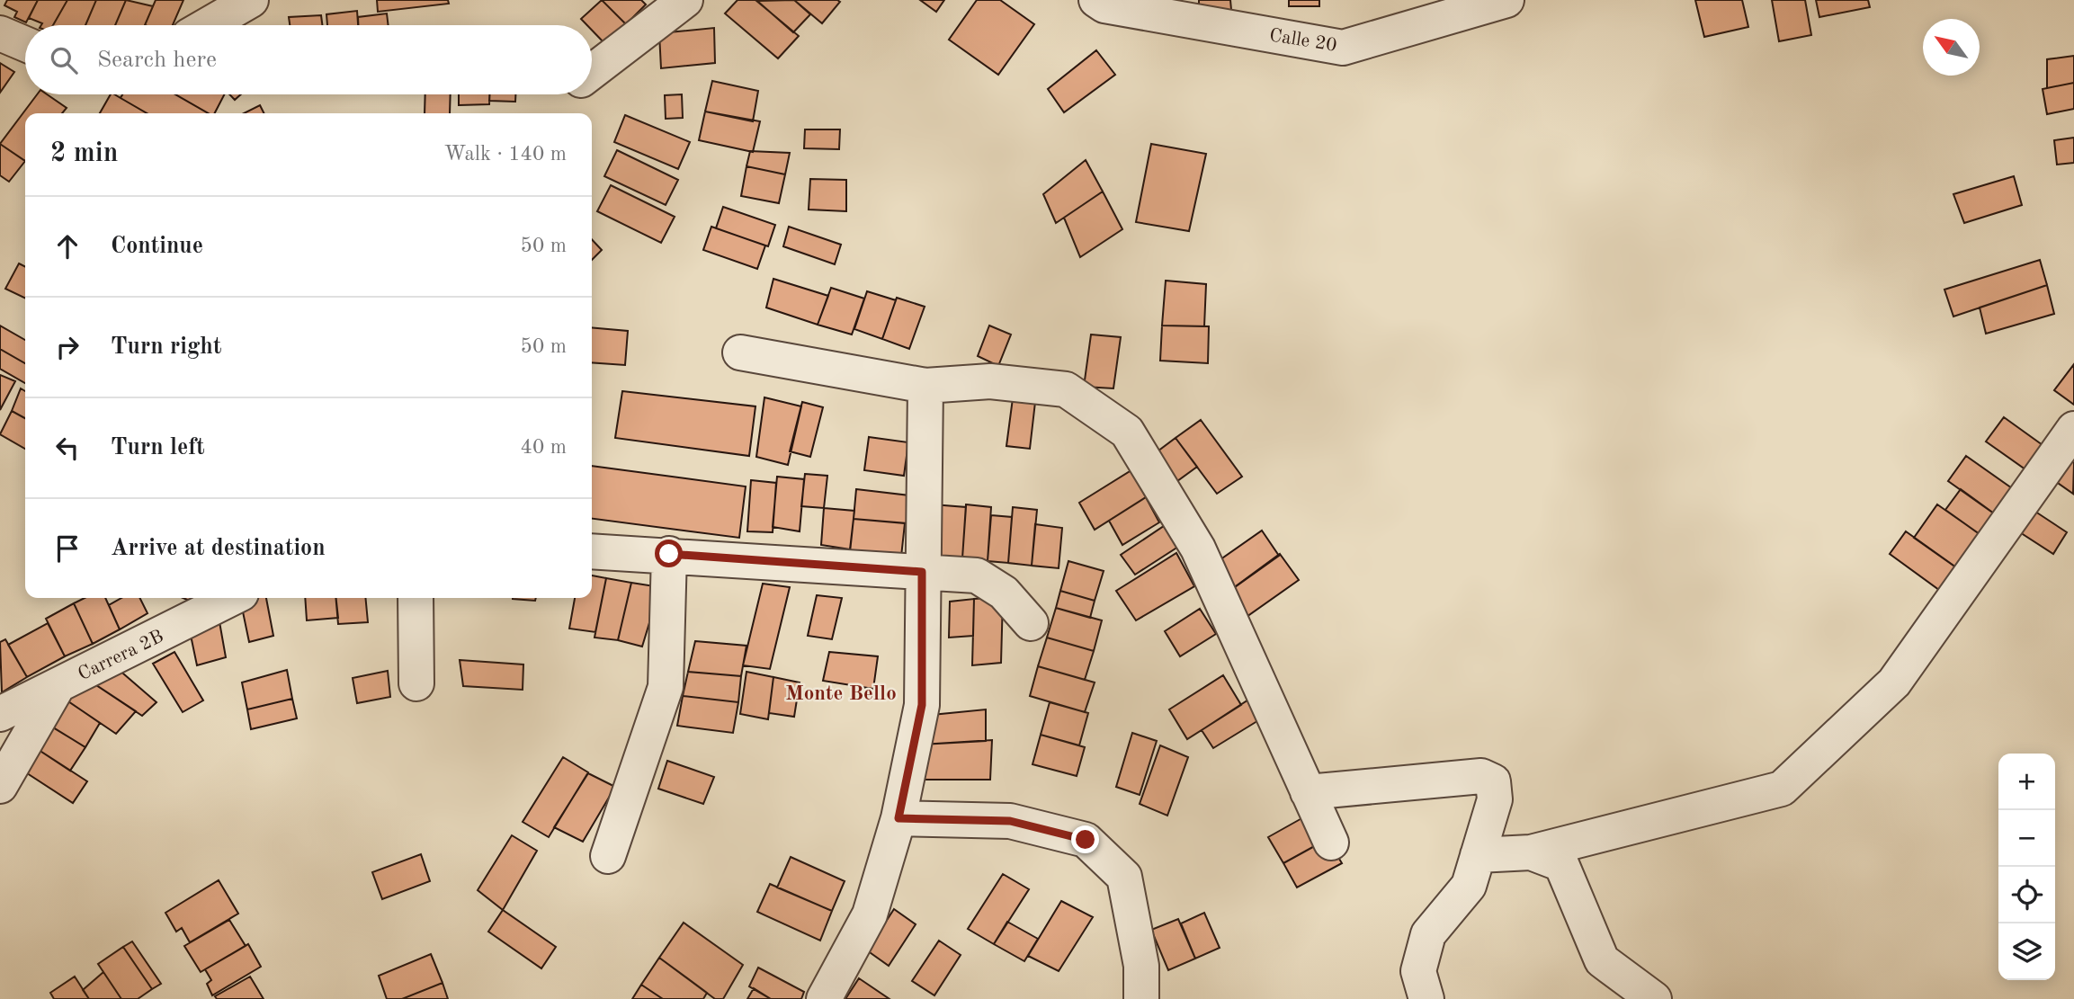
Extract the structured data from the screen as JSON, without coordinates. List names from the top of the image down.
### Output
{
  "streets": {
    "street": ["Calle 20", "Carrera 2B"]
  },
  "districts": ["Monte Bello"],
  "north": "top left",
  "page": {
    "search": "Search here",
    "heading": ["2 min", "Walk · 140 m"],
    "list": [
      ["Continue", "50 m"],
      ["Turn right", "50 m"],
      ["Turn left", "40 m"],
      "Arrive at destination"
    ],
    "map_buttons": ["+", "−"]
  }
}
